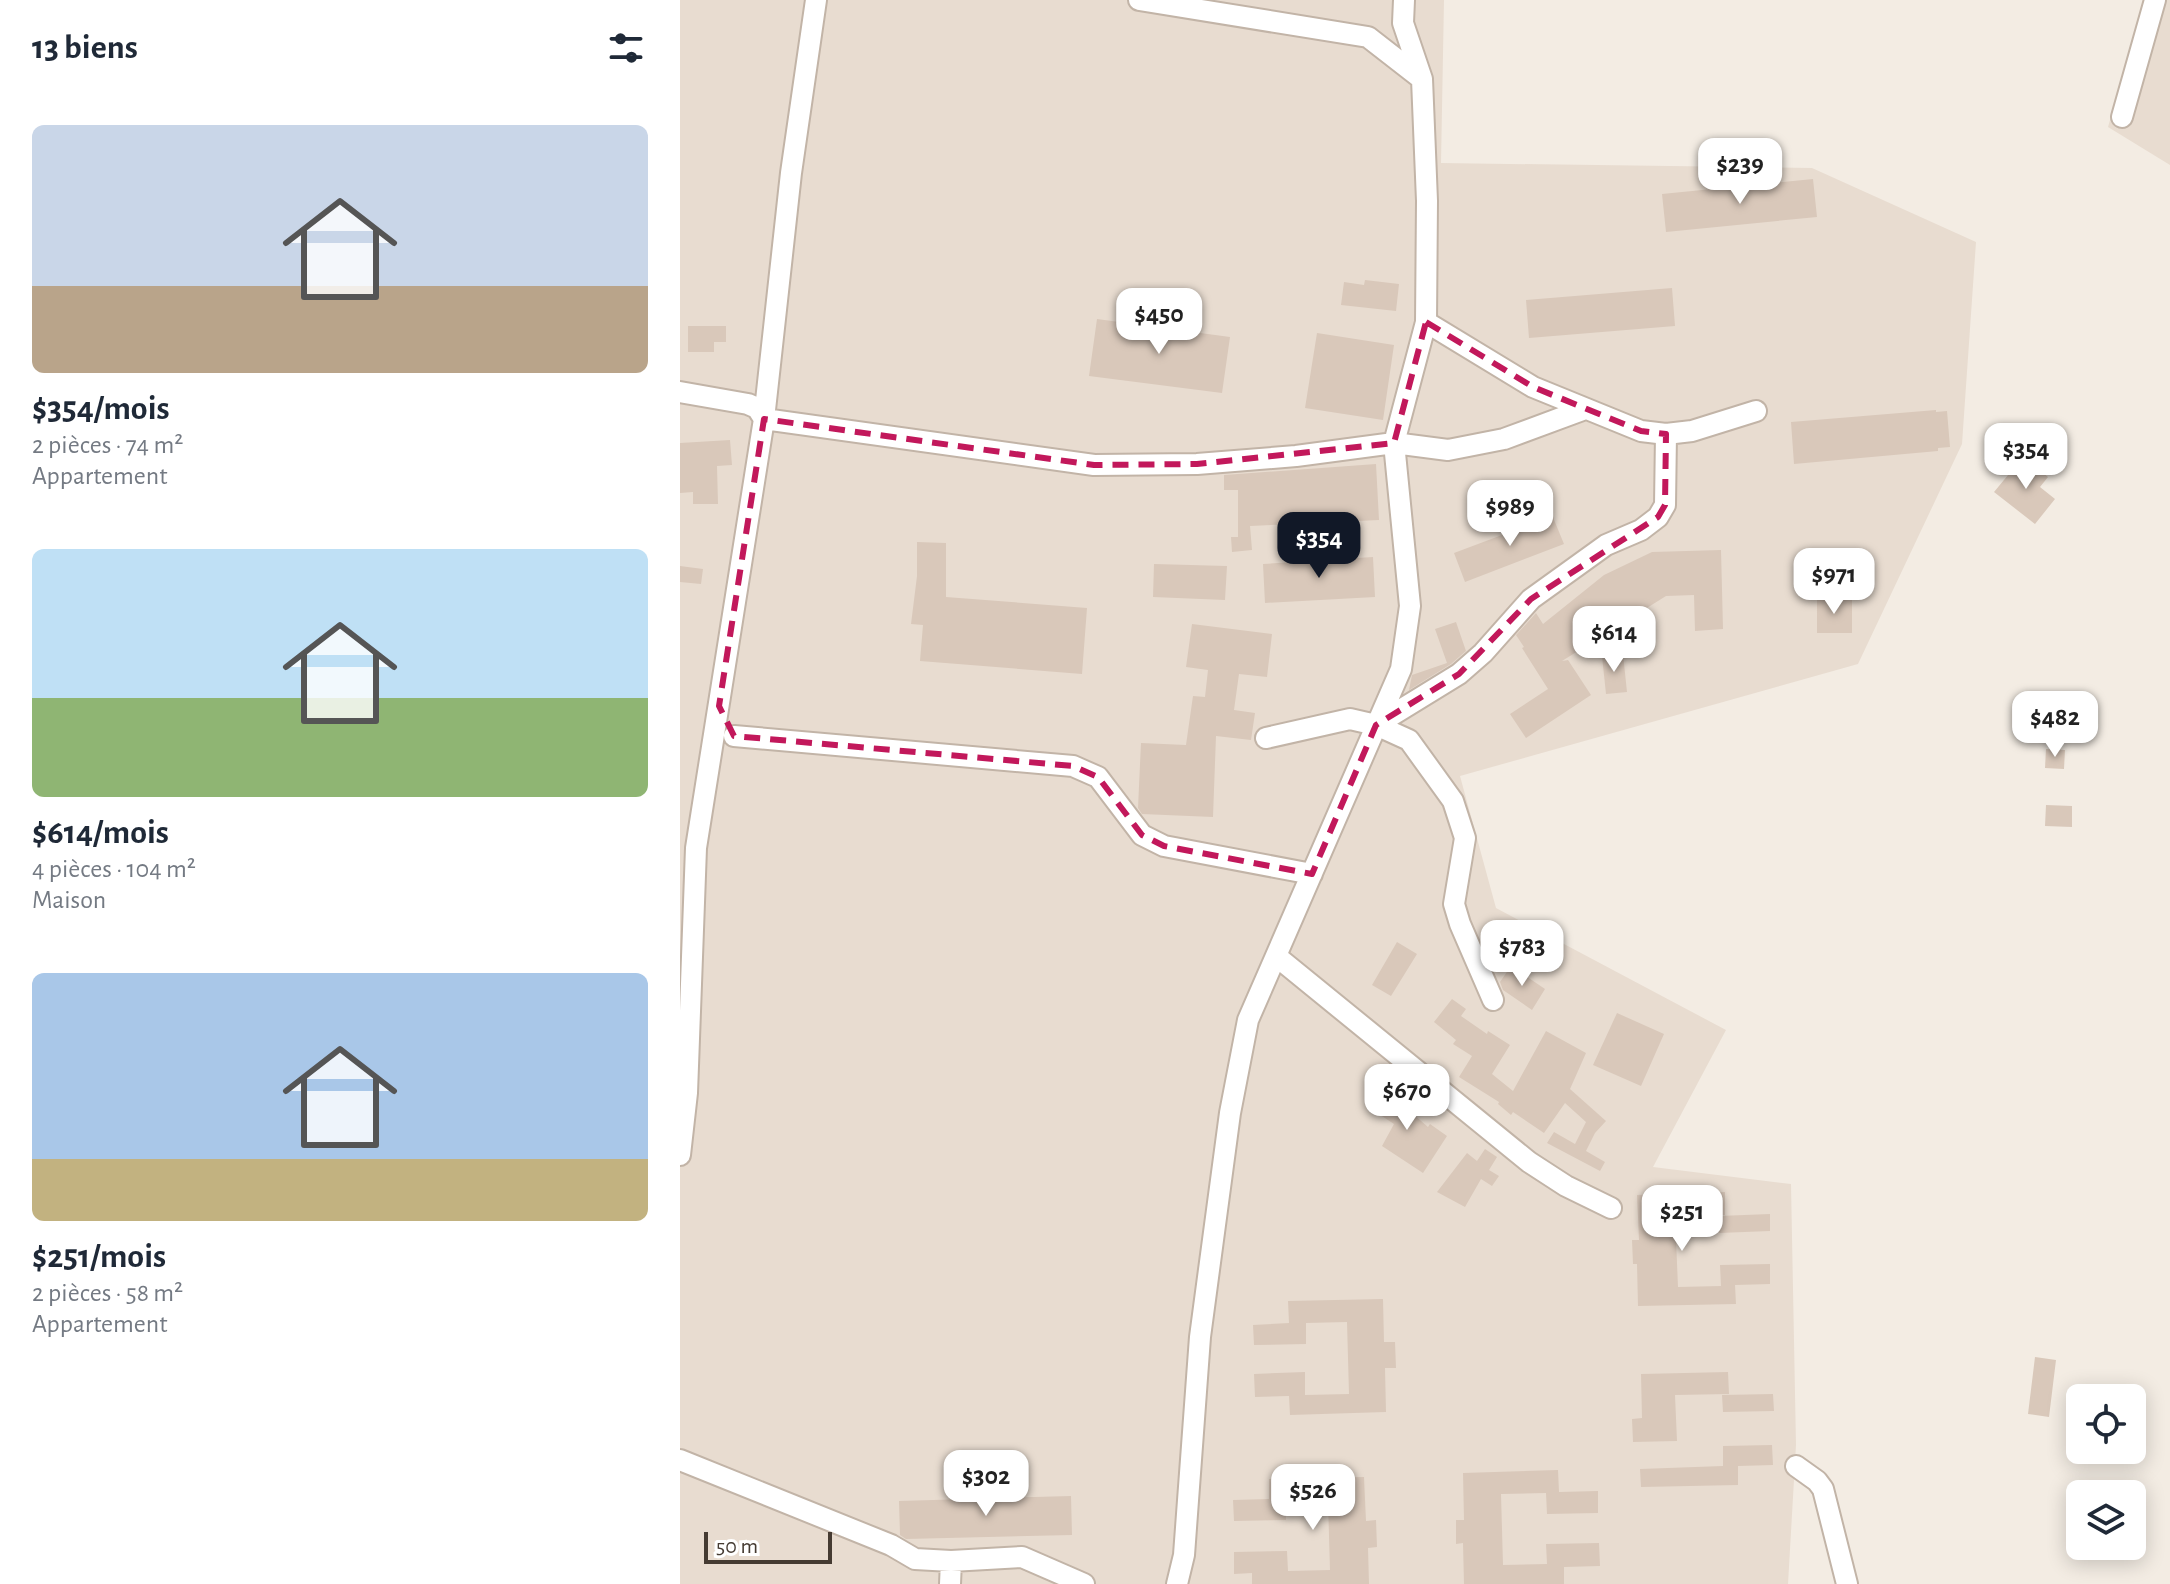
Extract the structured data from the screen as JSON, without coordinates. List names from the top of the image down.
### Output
{
  "scale_bar": "50 m",
  "page": {
    "heading": "13 biens",
    "list": [
      {
        "name": "$354/mois",
        "note": "2 pièces · 74 m² · Appartement"
      },
      {
        "name": "$614/mois",
        "note": "4 pièces · 104 m² · Maison"
      },
      {
        "name": "$251/mois",
        "note": "2 pièces · 58 m² · Appartement"
      }
    ],
    "price": [
      "$239",
      "$450",
      "$354",
      "$989",
      "$354",
      "$971",
      "$614",
      "$482",
      "$783",
      "$670",
      "$251",
      "$302",
      "$526"
    ],
    "scale": "50 m"
  }
}
